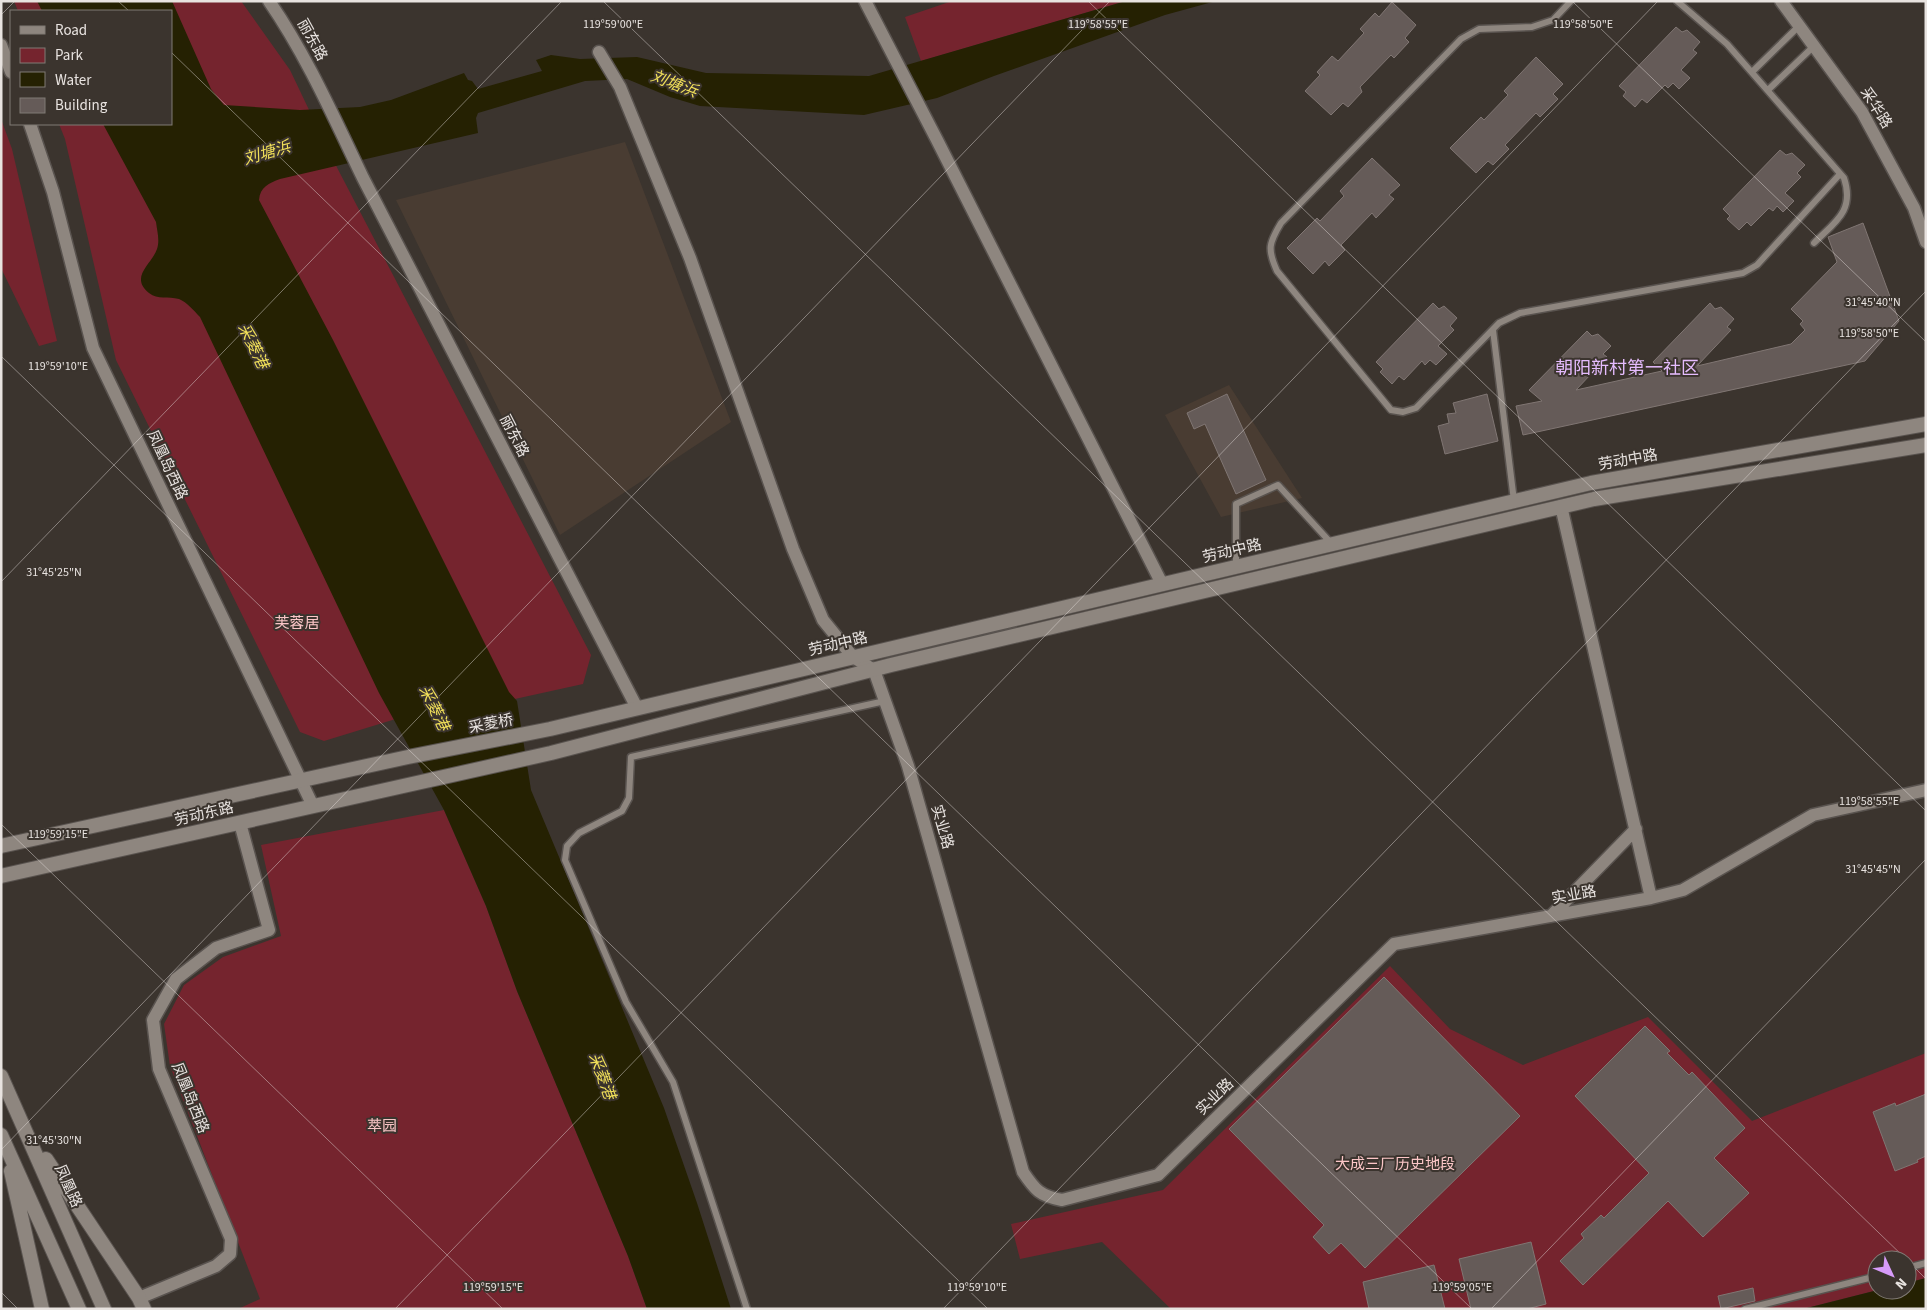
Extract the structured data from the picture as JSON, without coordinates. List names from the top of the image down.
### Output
{
  "streets": {
    "main road": [
      "劳动中路",
      "采菱桥",
      "劳动东路",
      "凤凰路"
    ],
    "street": [
      "丽东路",
      "采华路",
      "凤凰岛西路",
      "实业路"
    ]
  },
  "crossings": [
    ["丽东路", "劳动中路"],
    ["劳动中路", "采菱桥"],
    ["凤凰岛西路", "劳动东路"],
    ["采菱桥", "劳动东路"],
    ["劳动东路", "实业路"]
  ],
  "districts": ["朝阳新村第一社区"],
  "water": ["刘塘浜", "采菱港"],
  "parks": ["芙蓉居", "萃园", "大成三厂历史地段"],
  "legend": [
    "Road",
    "Park",
    "Water",
    "Building"
  ],
  "north": "bottom right",
  "coordinates": [
    "119°59'00\"E",
    "119°58'55\"E",
    "119°58'50\"E",
    "31°45'40\"N",
    "119°59'10\"E",
    "31°45'25\"N",
    "119°59'15\"E",
    "31°45'45\"N",
    "31°45'30\"N",
    "119°59'05\"E"
  ]
}
